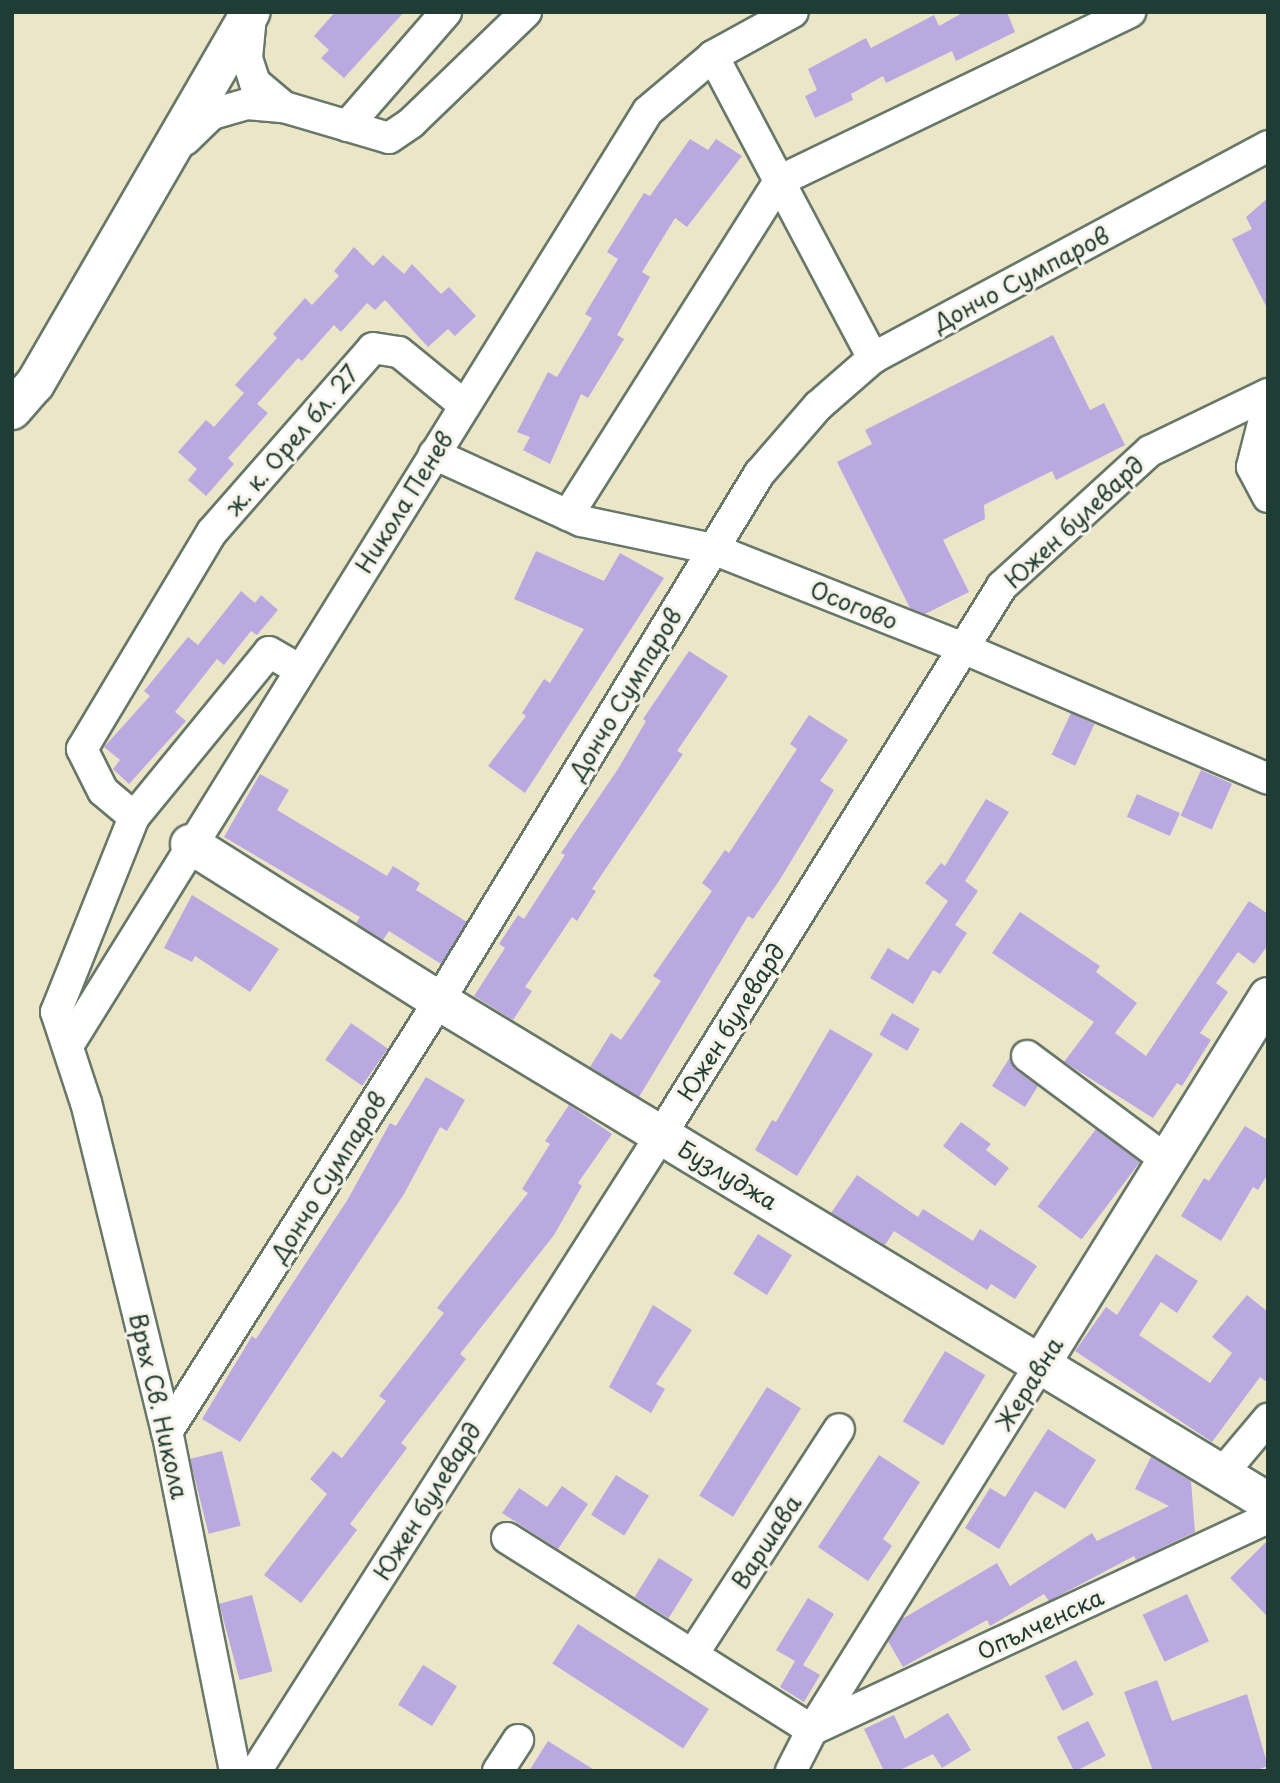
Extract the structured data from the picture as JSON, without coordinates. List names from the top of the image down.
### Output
{
  "streets": {
    "street": [
      "Дончо Сумпаров",
      "ж. к. Орел бл. 27",
      "Никола Пенев",
      "Южен булевард",
      "Осогово",
      "Бузлуджа",
      "Жеравна",
      "Връх Св. Никола",
      "Варшава",
      "Опълченска"
    ]
  },
  "crossings": [
    ["Дончо Сумпаров", "Осогово"],
    ["Дончо Сумпаров", "Бузлуджа"],
    ["Дончо Сумпаров", "Връх Св. Никола"],
    ["ж. к. Орел бл. 27", "Никола Пенев"],
    ["ж. к. Орел бл. 27", "Връх Св. Никола"],
    ["Никола Пенев", "Осогово"],
    ["Никола Пенев", "Бузлуджа"],
    ["Никола Пенев", "Връх Св. Никола"],
    ["Южен булевард", "Осогово"],
    ["Южен булевард", "Бузлуджа"],
    ["Бузлуджа", "Жеравна"],
    ["Жеравна", "Опълченска"]
  ]
}
